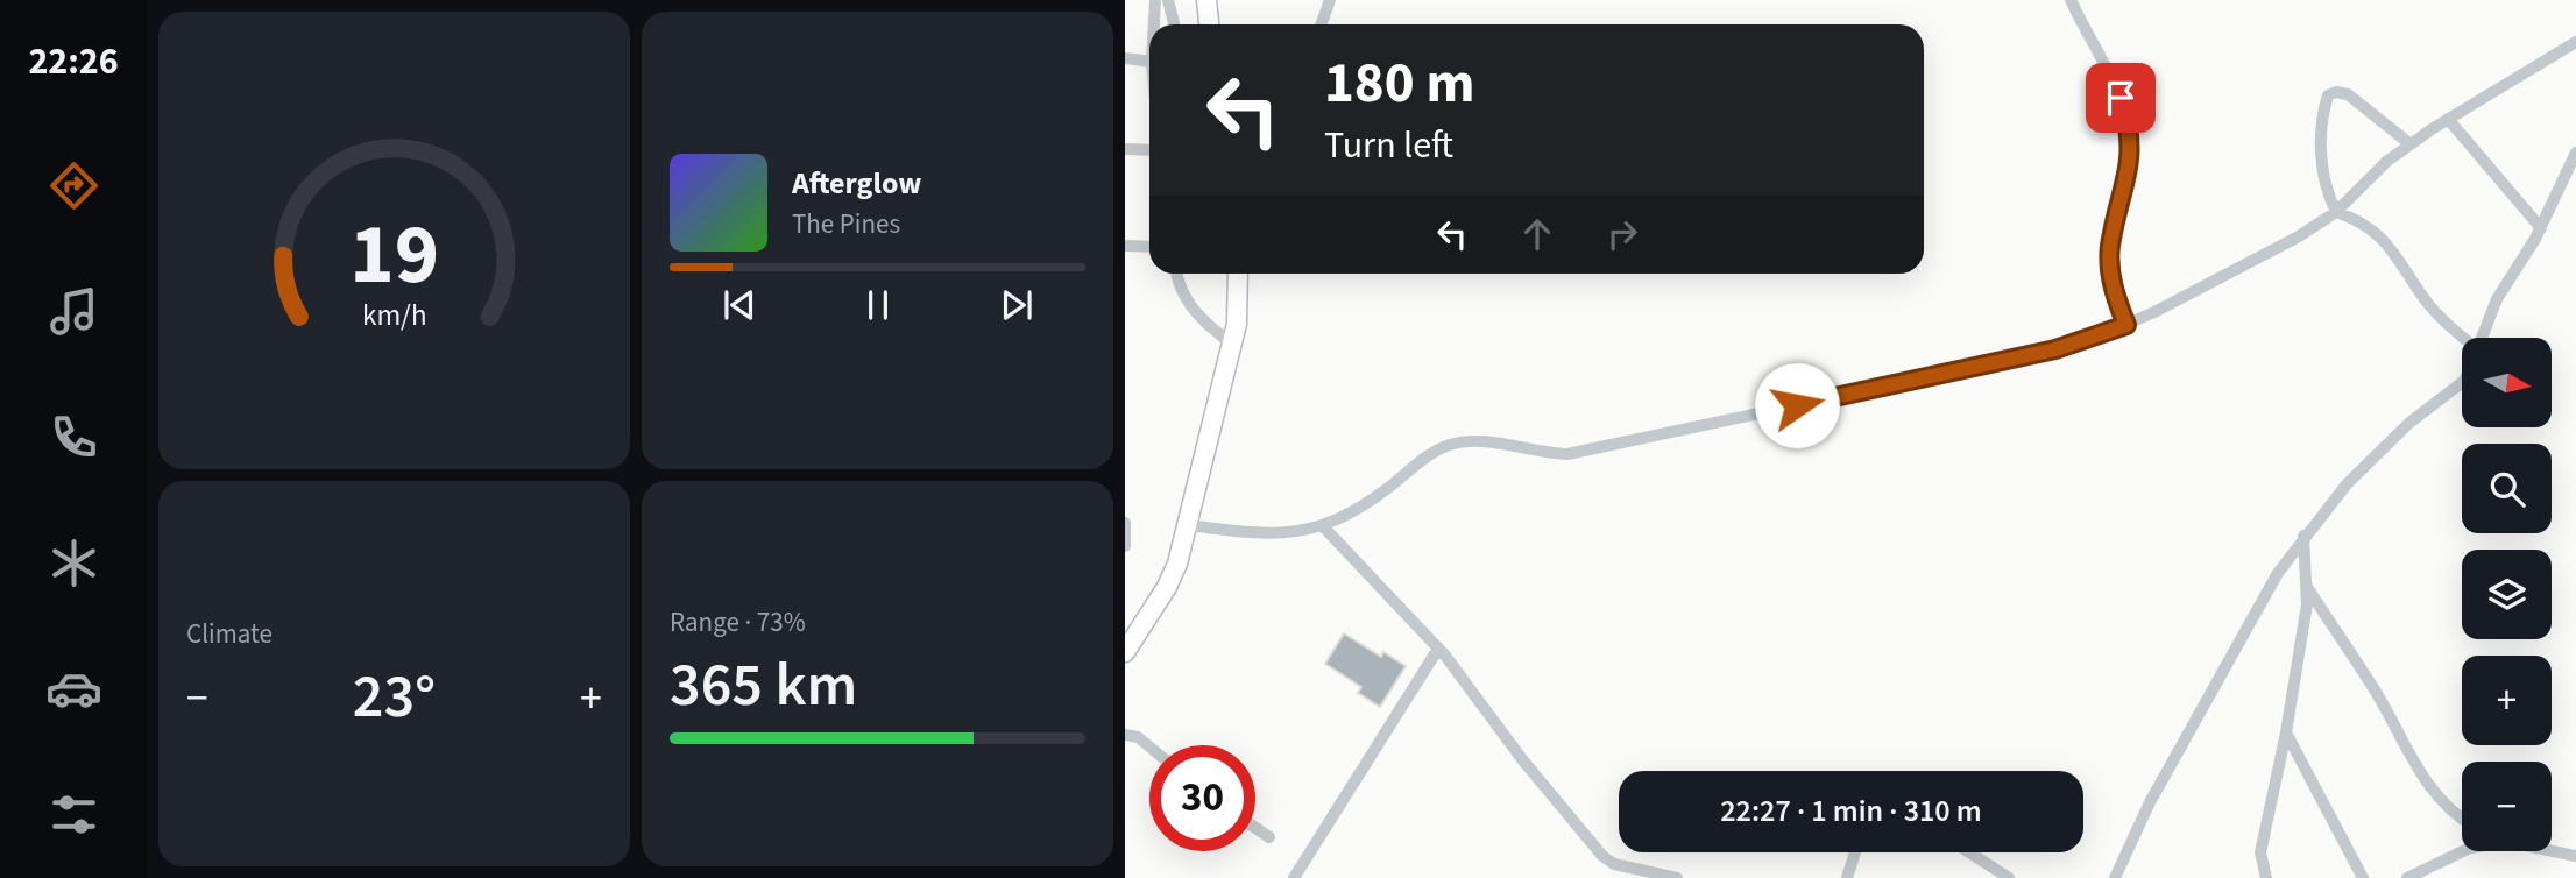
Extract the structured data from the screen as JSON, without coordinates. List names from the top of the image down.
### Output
{
  "north": "right",
  "page": {
    "tabs": "22:26",
    "turn": ["180 m", "Turn left"],
    "song": ["Afterglow", "The Pines"],
    "map_buttons": ["+", "−"],
    "tile": [
      "Climate",
      ["Range · 73%", "365 km"]
    ],
    "heat": ["−", "23°", "+"],
    "limit": "30",
    "trip": "22:27 · 1 min · 310 m",
    "gauge": ["19", "km/h"]
  }
}
